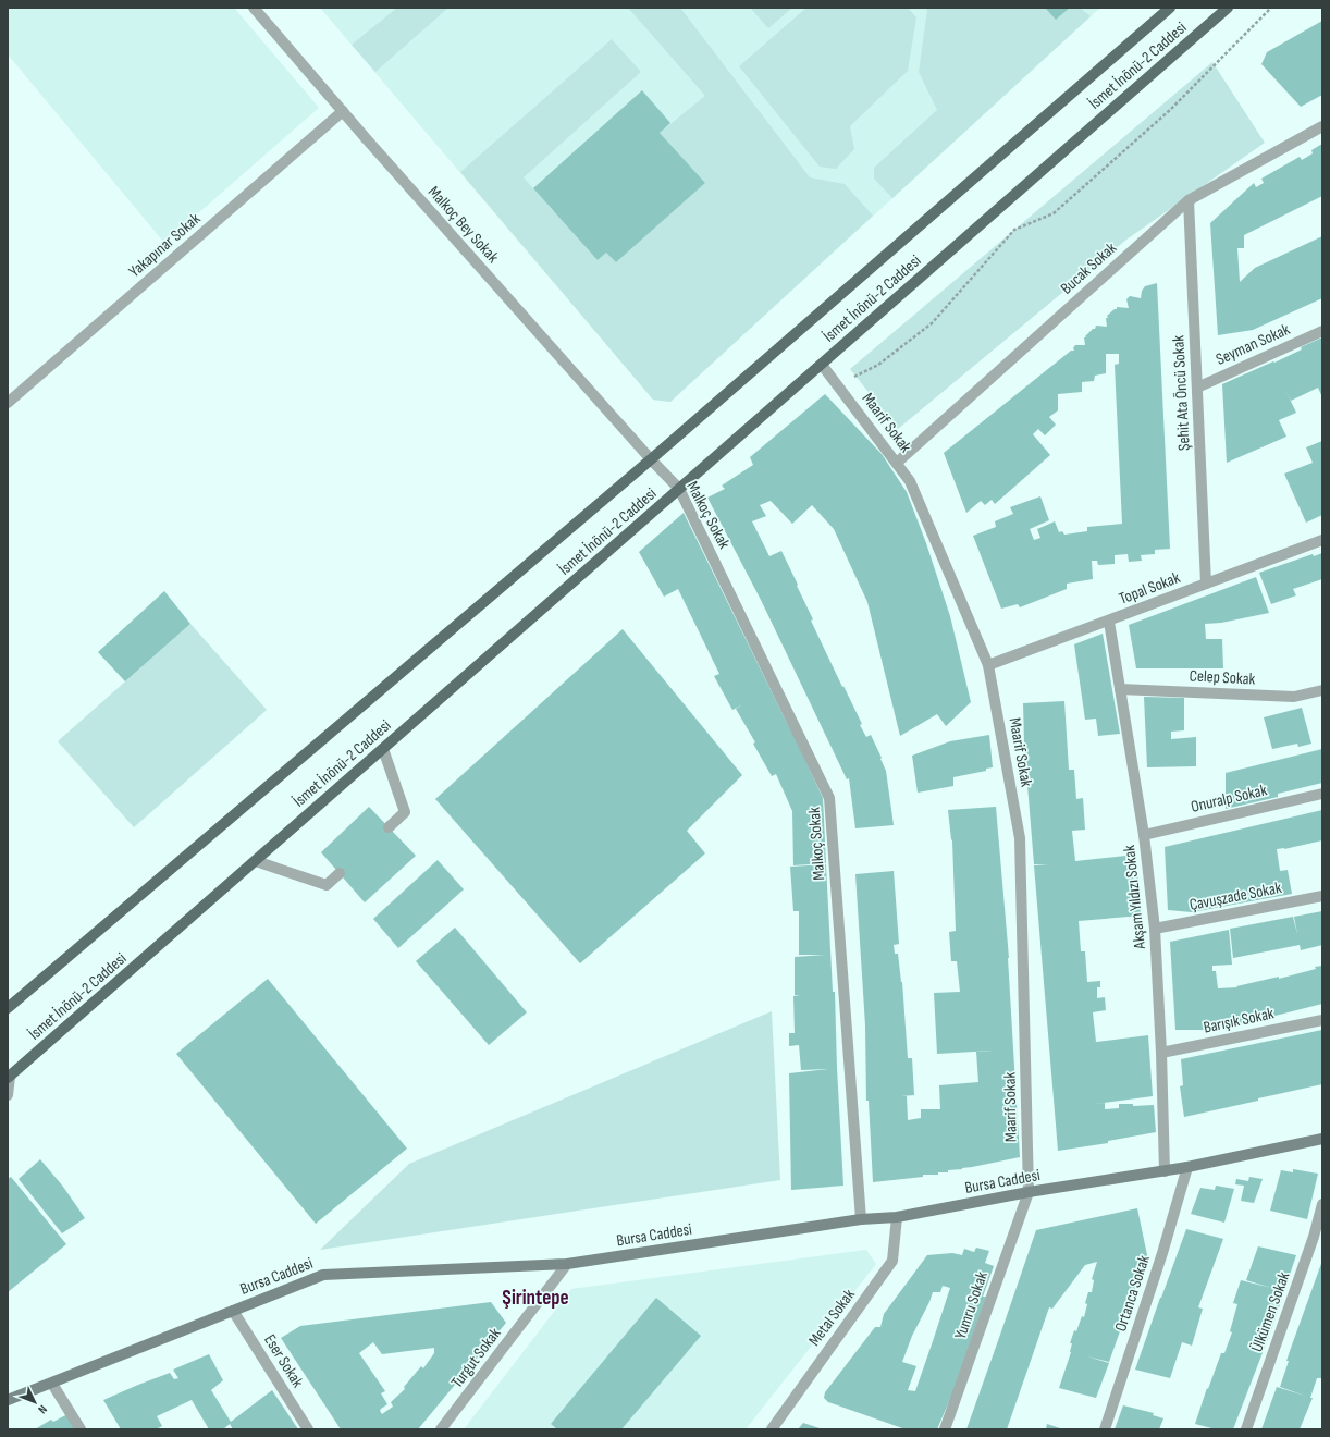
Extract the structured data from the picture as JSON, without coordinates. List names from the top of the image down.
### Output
{
  "streets": {
    "main road": ["İsmet İnönü-2 Caddesi", "Bursa Caddesi"],
    "street": [
      "Malkoç Bey Sokak",
      "Yakapınar Sokak",
      "Bucak Sokak",
      "Seyman Sokak",
      "Şehit Ata Öncü Sokak",
      "Maarif Sokak",
      "Malkoç Sokak",
      "Topal Sokak",
      "Celep Sokak",
      "Onuralp Sokak",
      "Çavuşzade Sokak",
      "Akşam Yıldızı Sokak",
      "Barışık Sokak",
      "Ortanca Sokak",
      "Yumru Sokak",
      "Ülkümen Sokak",
      "Metal Sokak",
      "Turgut Sokak",
      "Eser Sokak"
    ]
  },
  "crossings": [
    ["İsmet İnönü-2 Caddesi", "Malkoç Bey Sokak"],
    ["İsmet İnönü-2 Caddesi", "Maarif Sokak"],
    ["İsmet İnönü-2 Caddesi", "Malkoç Sokak"],
    ["Malkoç Bey Sokak", "Yakapınar Sokak"],
    ["Malkoç Bey Sokak", "Malkoç Sokak"],
    ["Bucak Sokak", "Şehit Ata Öncü Sokak"],
    ["Bucak Sokak", "Maarif Sokak"],
    ["Seyman Sokak", "Şehit Ata Öncü Sokak"],
    ["Şehit Ata Öncü Sokak", "Topal Sokak"],
    ["Maarif Sokak", "Topal Sokak"],
    ["Maarif Sokak", "Bursa Caddesi"],
    ["Maarif Sokak", "Yumru Sokak"],
    ["Malkoç Sokak", "Bursa Caddesi"],
    ["Topal Sokak", "Akşam Yıldızı Sokak"],
    ["Celep Sokak", "Akşam Yıldızı Sokak"],
    ["Onuralp Sokak", "Akşam Yıldızı Sokak"],
    ["Çavuşzade Sokak", "Akşam Yıldızı Sokak"],
    ["Akşam Yıldızı Sokak", "Barışık Sokak"],
    ["Akşam Yıldızı Sokak", "Bursa Caddesi"],
    ["Bursa Caddesi", "Ortanca Sokak"],
    ["Bursa Caddesi", "Yumru Sokak"],
    ["Bursa Caddesi", "Metal Sokak"],
    ["Bursa Caddesi", "Turgut Sokak"],
    ["Bursa Caddesi", "Eser Sokak"]
  ],
  "districts": ["Şirintepe"],
  "north": "bottom right"
}
